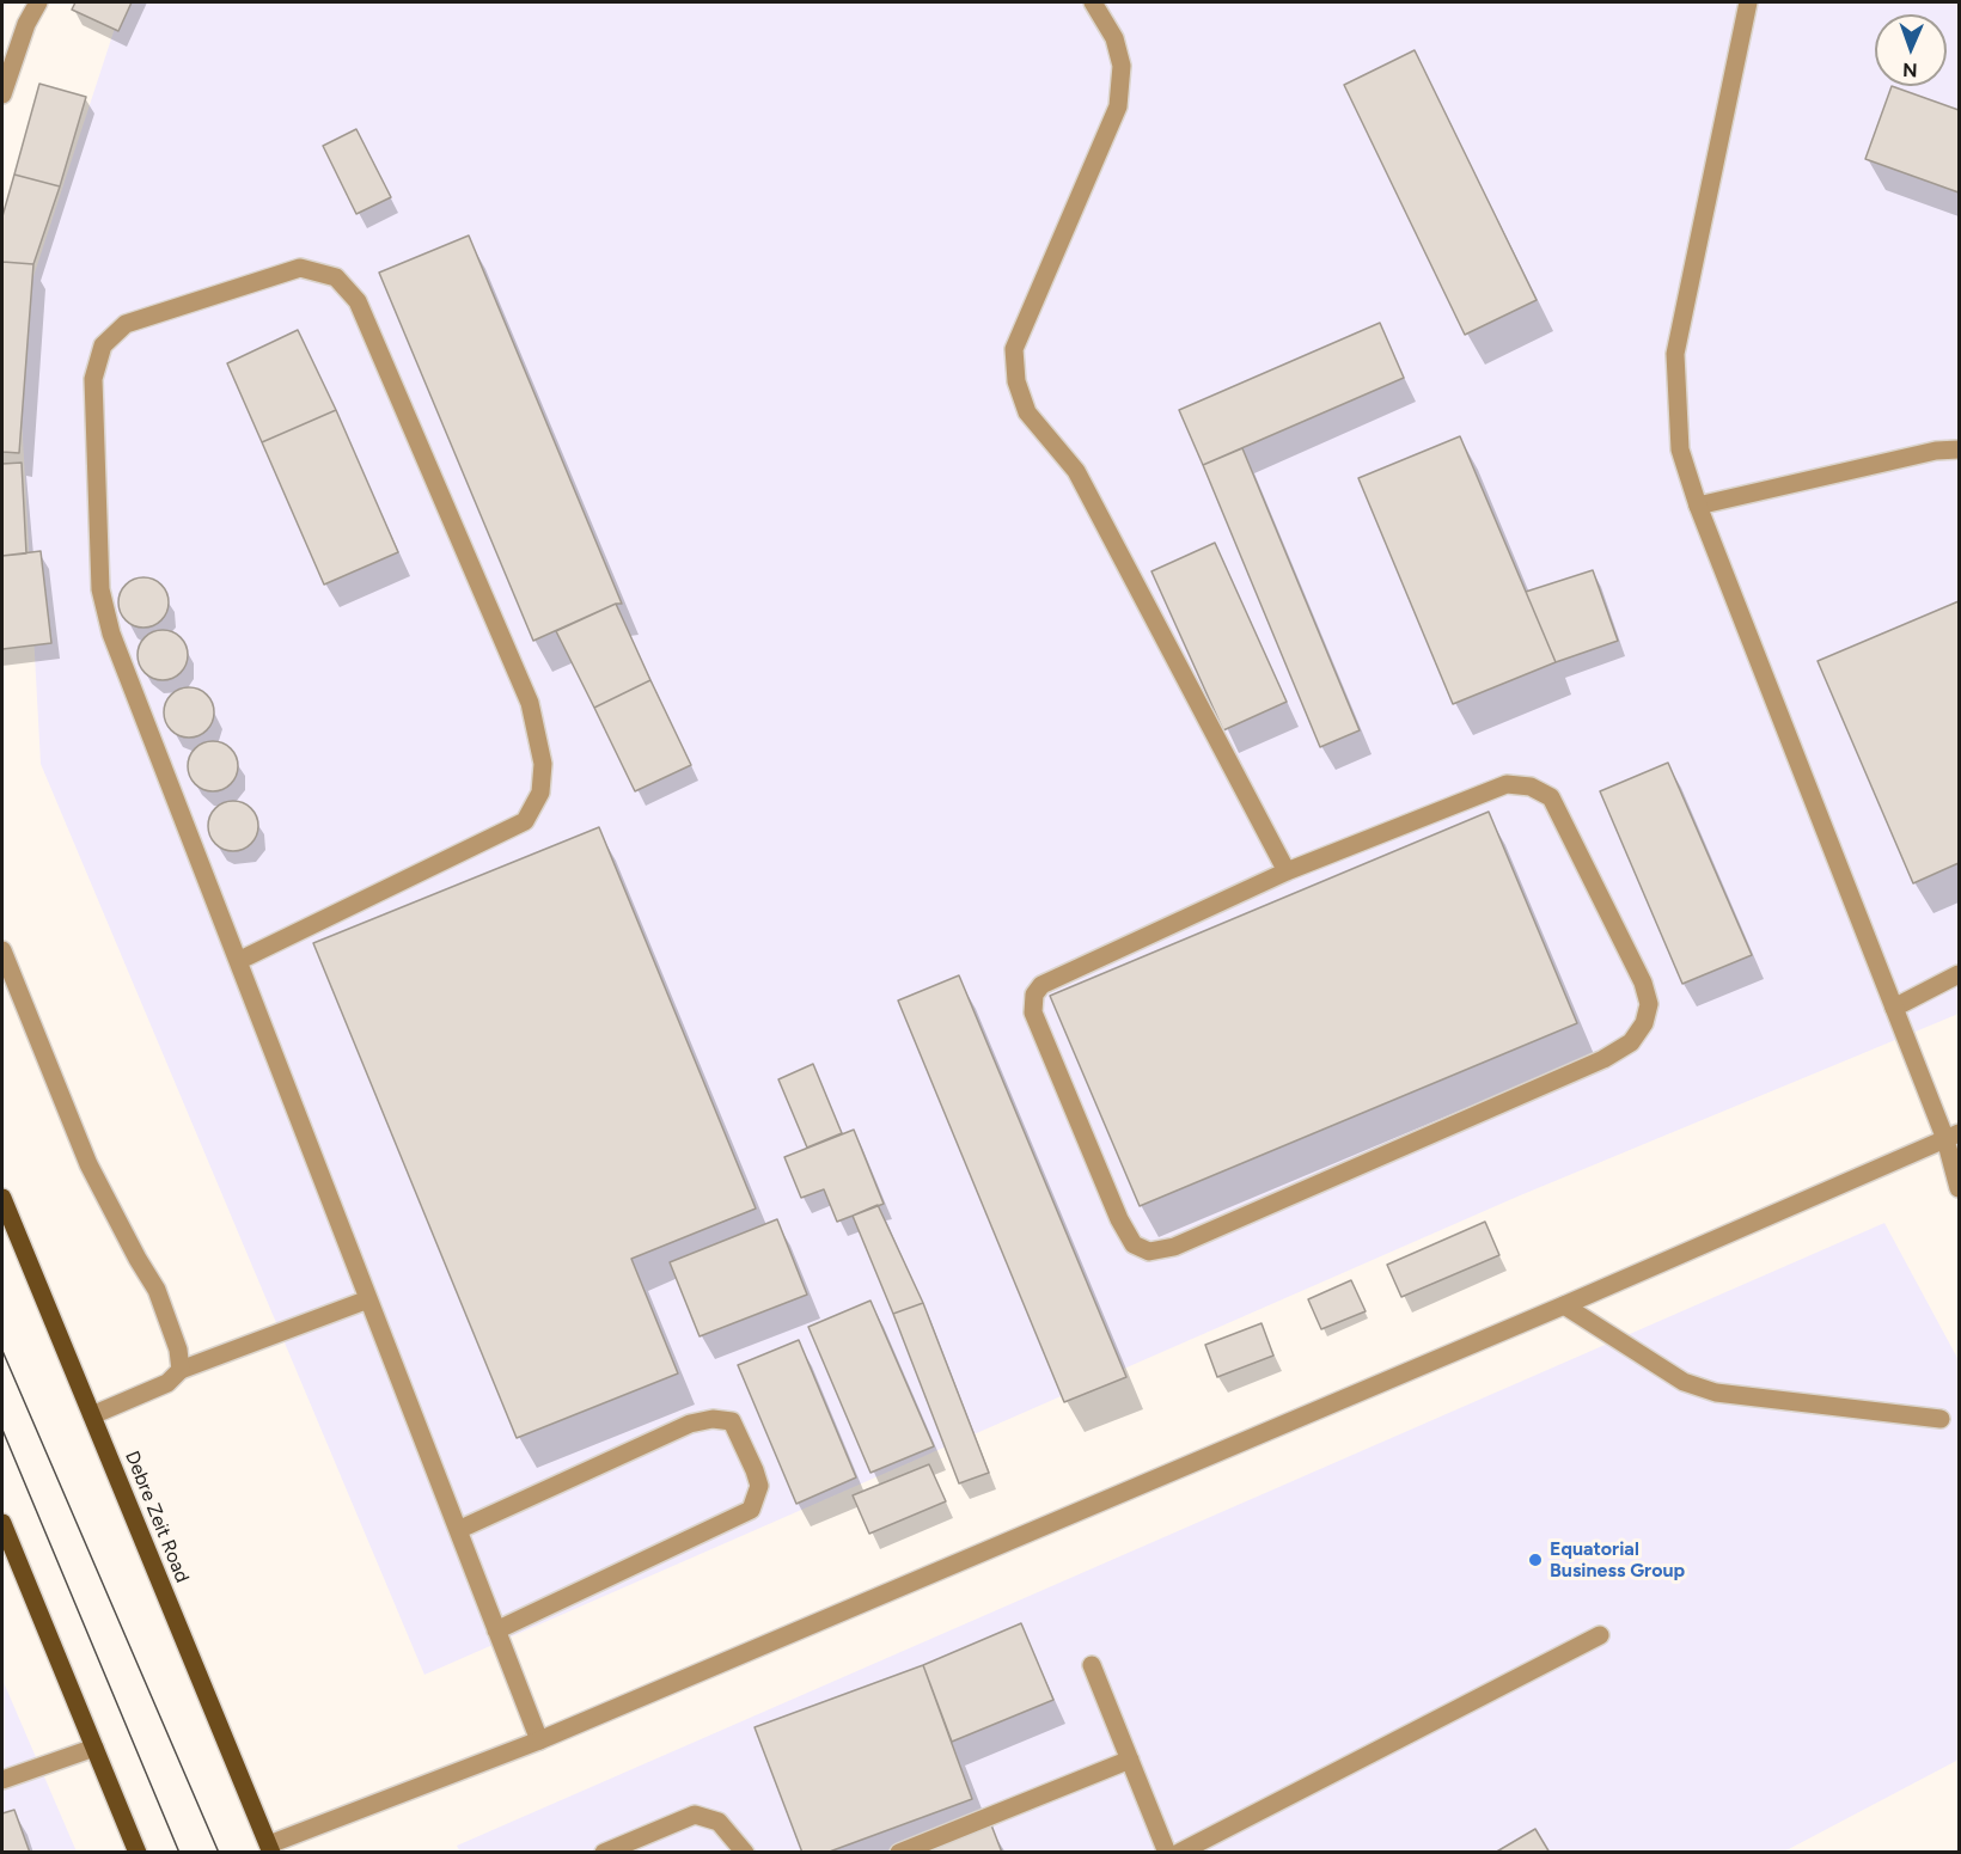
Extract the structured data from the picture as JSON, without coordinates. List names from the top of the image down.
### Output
{
  "streets": {
    "main road": ["Debre Zeit Road"]
  },
  "places": ["Equatorial Business Group"],
  "north": "bottom"
}
